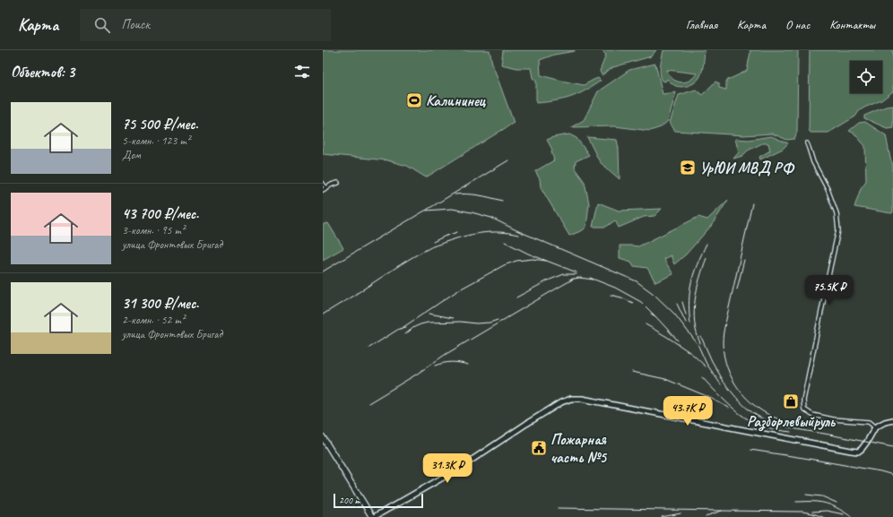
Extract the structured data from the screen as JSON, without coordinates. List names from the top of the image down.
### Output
{
  "places": {
    "sports": ["Калининец"],
    "school or university": ["УрЮИ МВД РФ"],
    "shop": ["Разборлевыйруль"],
    "public building": ["Пожарная часть №5"]
  },
  "scale_bar": "200 m",
  "page": {
    "header": "Карта",
    "search": "Поиск",
    "nav": [
      "Главная",
      "Карта",
      "О нас",
      "Контакты"
    ],
    "heading": "Объектов: 3",
    "list": [
      {
        "name": "75 500 ₽/мес.",
        "note": "5-комн. · 123 m² · Дом"
      },
      {
        "name": "43 700 ₽/мес.",
        "note": "3-комн. · 95 m² · улица Фронтовых Бригад"
      },
      {
        "name": "31 300 ₽/мес.",
        "note": "2-комн. · 52 m² · улица Фронтовых Бригад"
      }
    ],
    "price": ["75.5K ₽", "43.7K ₽", "31.3K ₽"],
    "scale": "200 m"
  }
}
